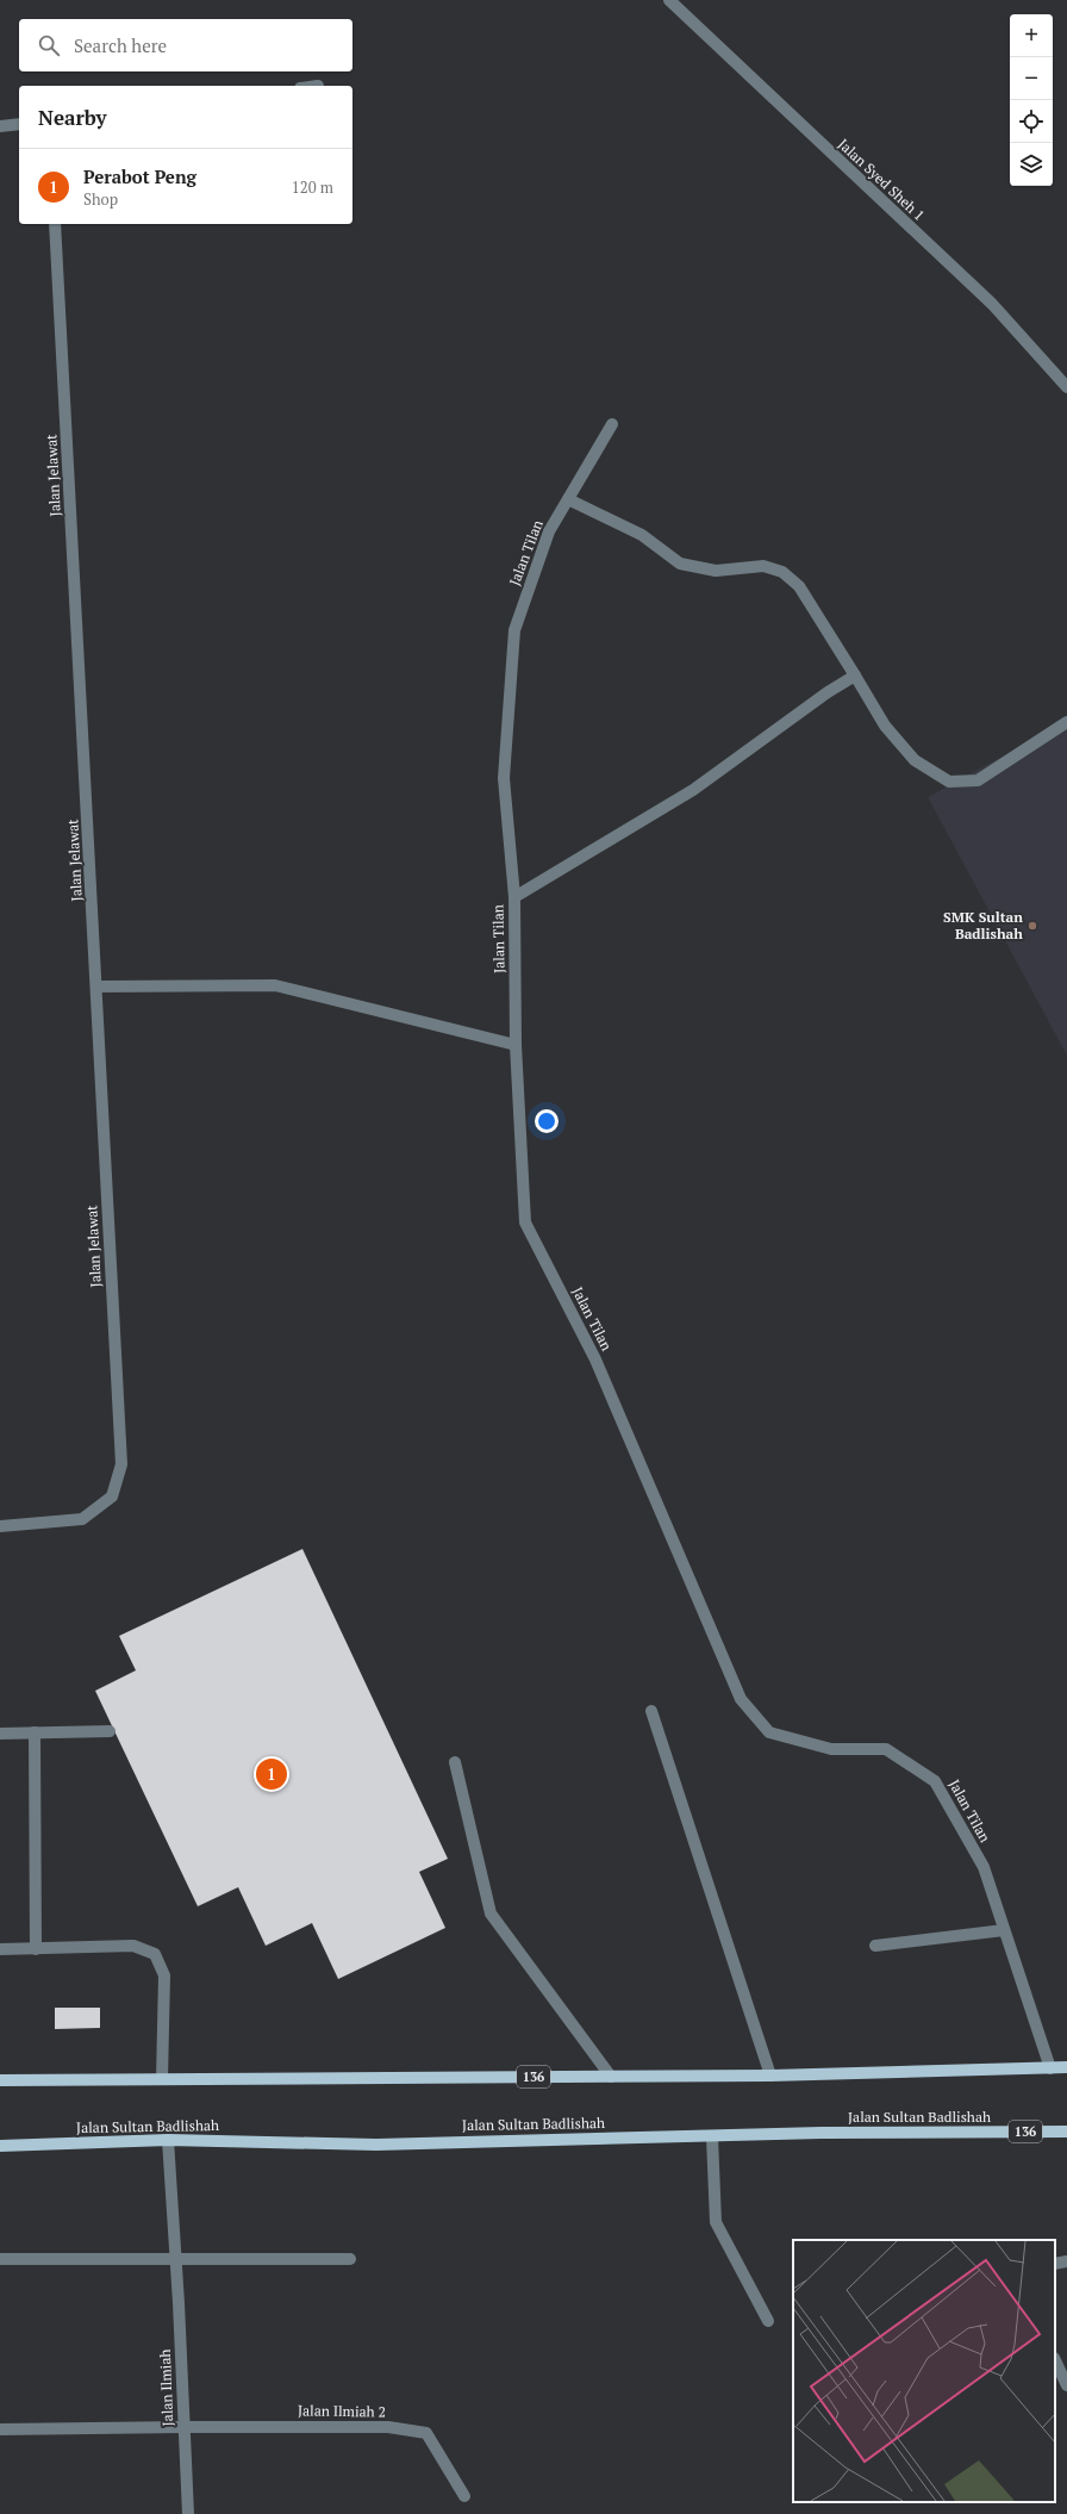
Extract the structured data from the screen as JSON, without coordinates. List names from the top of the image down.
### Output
{
  "streets": {
    "main road": ["136", "Jalan Sultan Badlishah"],
    "street": [
      "Jalan Syed Sheh 1",
      "Jalan Jelawat",
      "Jalan Tilan",
      "Jalan Ilmiah",
      "Jalan Ilmiah 2"
    ]
  },
  "crossings": [
    ["Jalan Tilan", "136"],
    ["Jalan Sultan Badlishah", "Jalan Ilmiah"],
    ["Jalan Ilmiah", "Jalan Ilmiah 2"]
  ],
  "places": ["SMK Sultan Badlishah"],
  "page": {
    "map_buttons": ["+", "−"],
    "search": "Search here",
    "heading": "Nearby",
    "list": [
      {
        "mark": "1",
        "name": "Perabot Peng",
        "note": "Shop",
        "value": "120 m"
      }
    ],
    "pins": "1"
  }
}
